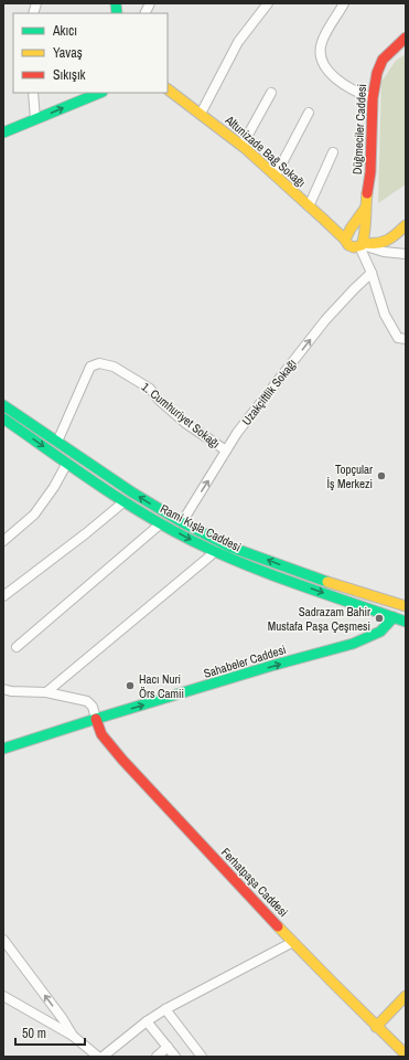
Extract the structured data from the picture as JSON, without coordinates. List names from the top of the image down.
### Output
{
  "streets": {
    "main road": [
      "Düğmeciler Caddesi",
      "Altunizade Bağ Sokağı",
      "Rami Kışla Caddesi",
      "Sahabeler Caddesi",
      "Ferhatpaşa Caddesi"
    ],
    "street": ["Uzakçiftlik Sokağı", "1. Cumhuriyet Sokağı"]
  },
  "crossings": [
    ["Uzakçiftlik Sokağı", "1. Cumhuriyet Sokağı"],
    ["Uzakçiftlik Sokağı", "Rami Kışla Caddesi"],
    ["1. Cumhuriyet Sokağı", "Rami Kışla Caddesi"],
    ["Rami Kışla Caddesi", "Sahabeler Caddesi"],
    ["Sahabeler Caddesi", "Ferhatpaşa Caddesi"]
  ],
  "one_way": ["Uzakçiftlik Sokağı", "Sahabeler Caddesi"],
  "places": ["Topçular İş Merkezi", "Sadrazam Bahir Mustafa Paşa Çeşmesi", "Hacı Nuri Örs Camii"],
  "legend": ["Akıcı", "Yavaş", "Sıkışık"],
  "scale_bar": "50 m"
}
